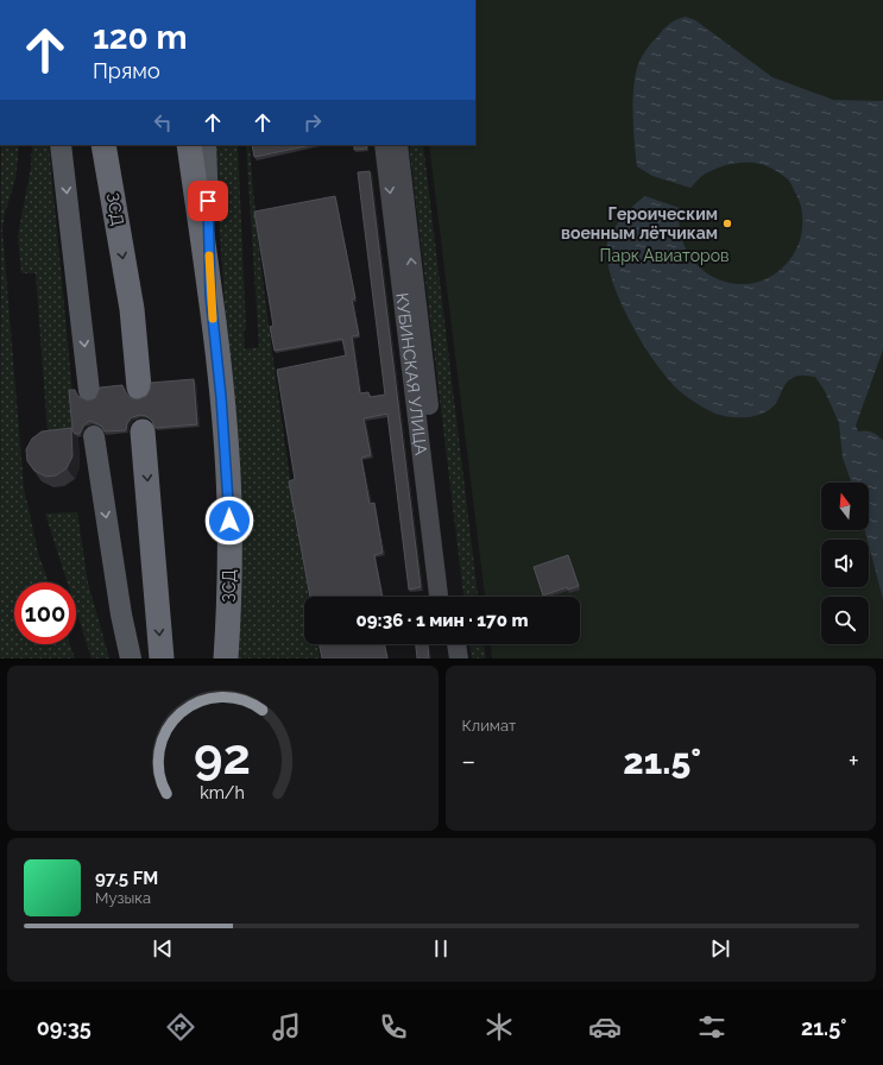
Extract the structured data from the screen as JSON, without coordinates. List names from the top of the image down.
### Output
{
  "streets": {
    "highway": ["ЗСД"],
    "main road": ["КУБИНСКАЯ УЛИЦА"]
  },
  "parks": ["Парк Авиаторов"],
  "places": ["Героическим военным лётчикам"],
  "north": "top",
  "page": {
    "turn": ["120 m", "Прямо"],
    "limit": "100",
    "trip": "09:36 · 1 мин · 170 m",
    "tile": "Климат",
    "heat": ["−", "21.5°", "+"],
    "song": ["97.5 FM", "Музыка"],
    "tabs": ["09:35", "21.5°"],
    "gauge": ["92", "km/h"]
  }
}
